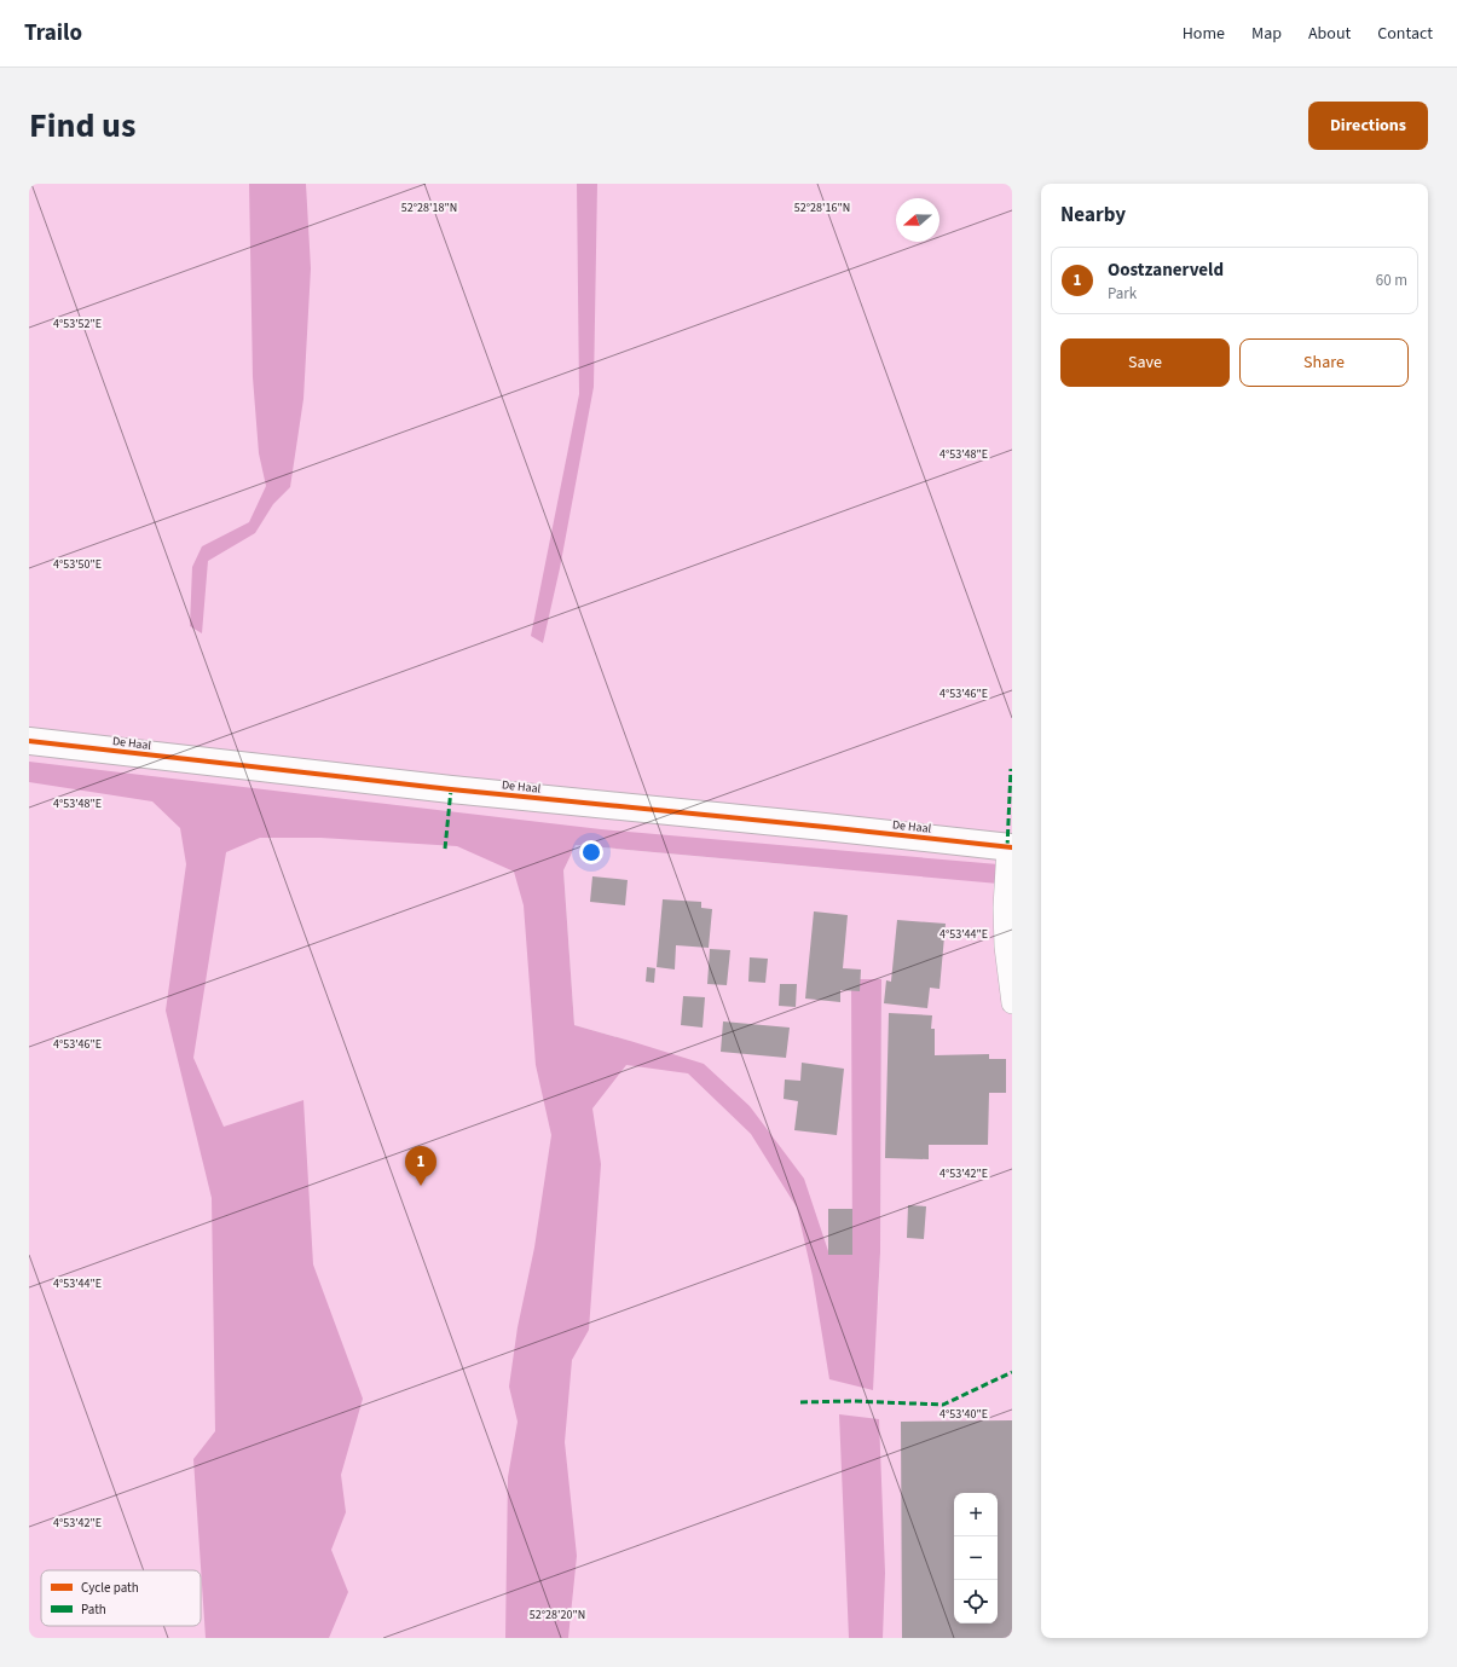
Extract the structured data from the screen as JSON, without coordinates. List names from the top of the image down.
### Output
{
  "streets": {
    "street": ["De Haal"]
  },
  "legend": ["Cycle path", "Path"],
  "north": "left",
  "page": {
    "header": "Trailo",
    "nav": [
      "Home",
      "Map",
      "About",
      "Contact"
    ],
    "title": "Find us",
    "buttons": [
      "Directions",
      ["Save", "Share"]
    ],
    "heading": "Nearby",
    "list": [
      {
        "mark": "1",
        "name": "Oostzanerveld",
        "note": "Park",
        "value": "60 m"
      }
    ],
    "pins": "1",
    "map_buttons": ["+", "−"]
  },
  "coordinates": [
    "52°28'18\"N",
    "52°28'16\"N",
    "4°53'52\"E",
    "4°53'48\"E",
    "4°53'50\"E",
    "4°53'46\"E",
    "4°53'44\"E",
    "4°53'42\"E",
    "4°53'40\"E",
    "52°28'20\"N"
  ]
}
